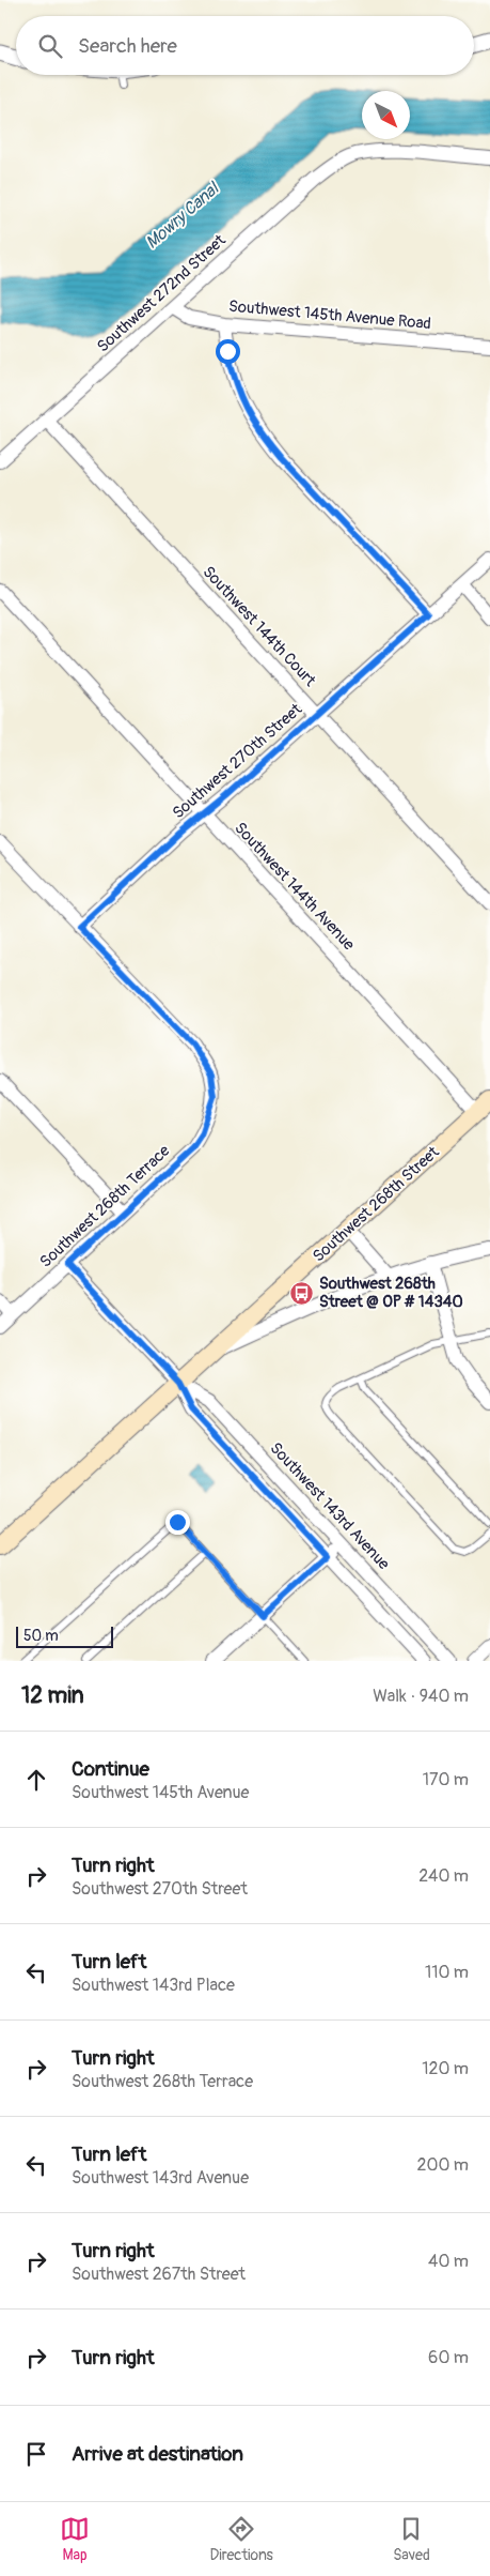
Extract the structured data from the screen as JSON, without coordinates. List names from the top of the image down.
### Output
{
  "streets": {
    "main road": ["Southwest 268th Street"],
    "street": [
      "Southwest 272nd Street",
      "Southwest 145th Avenue Road",
      "Southwest 144th Court",
      "Southwest 270th Street",
      "Southwest 144th Avenue",
      "Southwest 268th Terrace",
      "Southwest 143rd Avenue"
    ]
  },
  "crossings": [
    ["Southwest 272nd Street", "Southwest 145th Avenue Road"],
    ["Southwest 272nd Street", "Southwest 144th Court"],
    ["Southwest 144th Court", "Southwest 270th Street"],
    ["Southwest 270th Street", "Southwest 144th Avenue"],
    ["Southwest 270th Street", "Southwest 268th Terrace"],
    ["Southwest 144th Avenue", "Southwest 268th Street"],
    ["Southwest 268th Street", "Southwest 143rd Avenue"],
    ["Southwest 268th Terrace", "Southwest 143rd Avenue"]
  ],
  "water": ["Mowry Canal"],
  "places": {
    "bus stop": ["Southwest 268th Street @ OP # 14340"]
  },
  "scale_bar": "50 m",
  "north": "bottom right",
  "page": {
    "search": "Search here",
    "scale": "50 m",
    "heading": ["12 min", "Walk · 940 m"],
    "list": [
      ["Continue", "Southwest 145th Avenue", "170 m"],
      ["Turn right", "Southwest 270th Street", "240 m"],
      ["Turn left", "Southwest 143rd Place", "110 m"],
      ["Turn right", "Southwest 268th Terrace", "120 m"],
      ["Turn left", "Southwest 143rd Avenue", "200 m"],
      ["Turn right", "Southwest 267th Street", "40 m"],
      ["Turn right", "60 m"],
      "Arrive at destination"
    ],
    "nav": ["Map", "Directions", "Saved"]
  }
}
